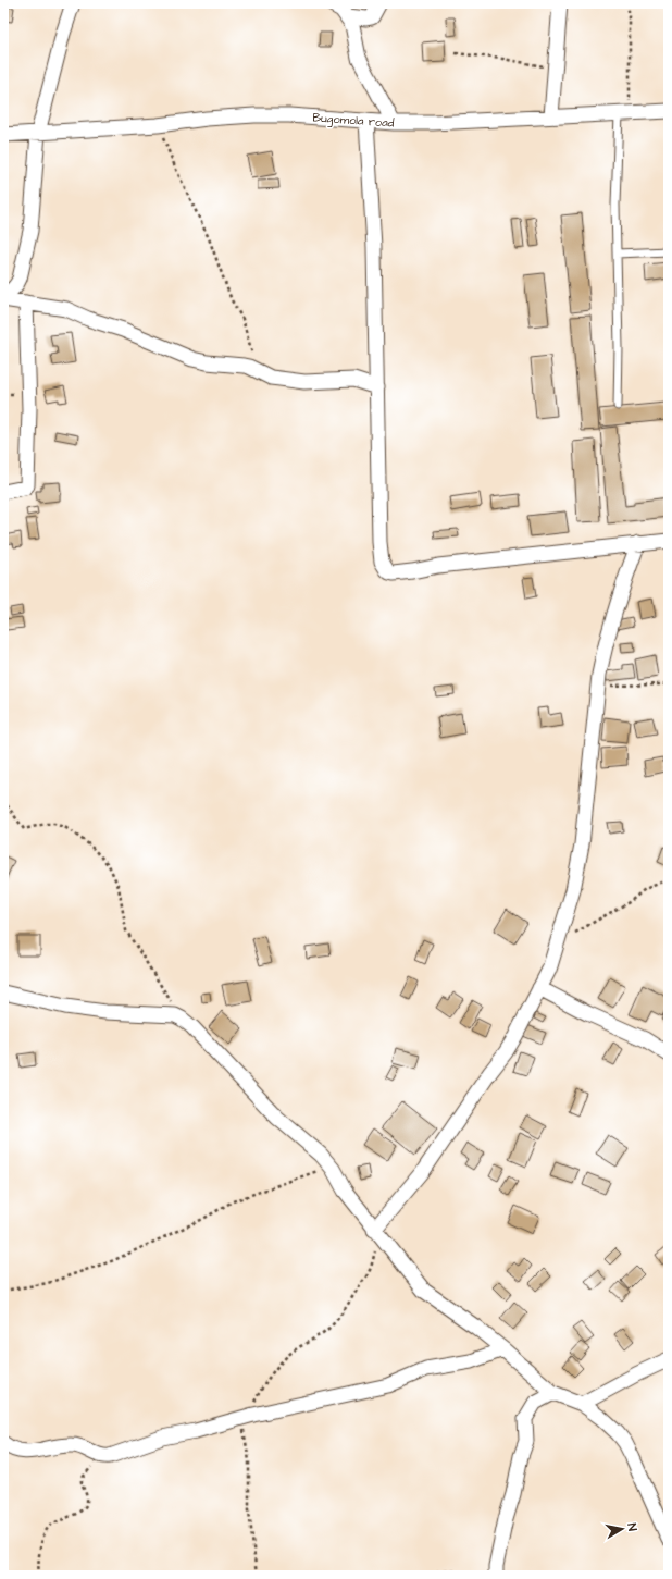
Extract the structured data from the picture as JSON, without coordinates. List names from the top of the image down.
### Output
{
  "streets": {
    "street": ["Bugomola road"]
  },
  "north": "right"
}
